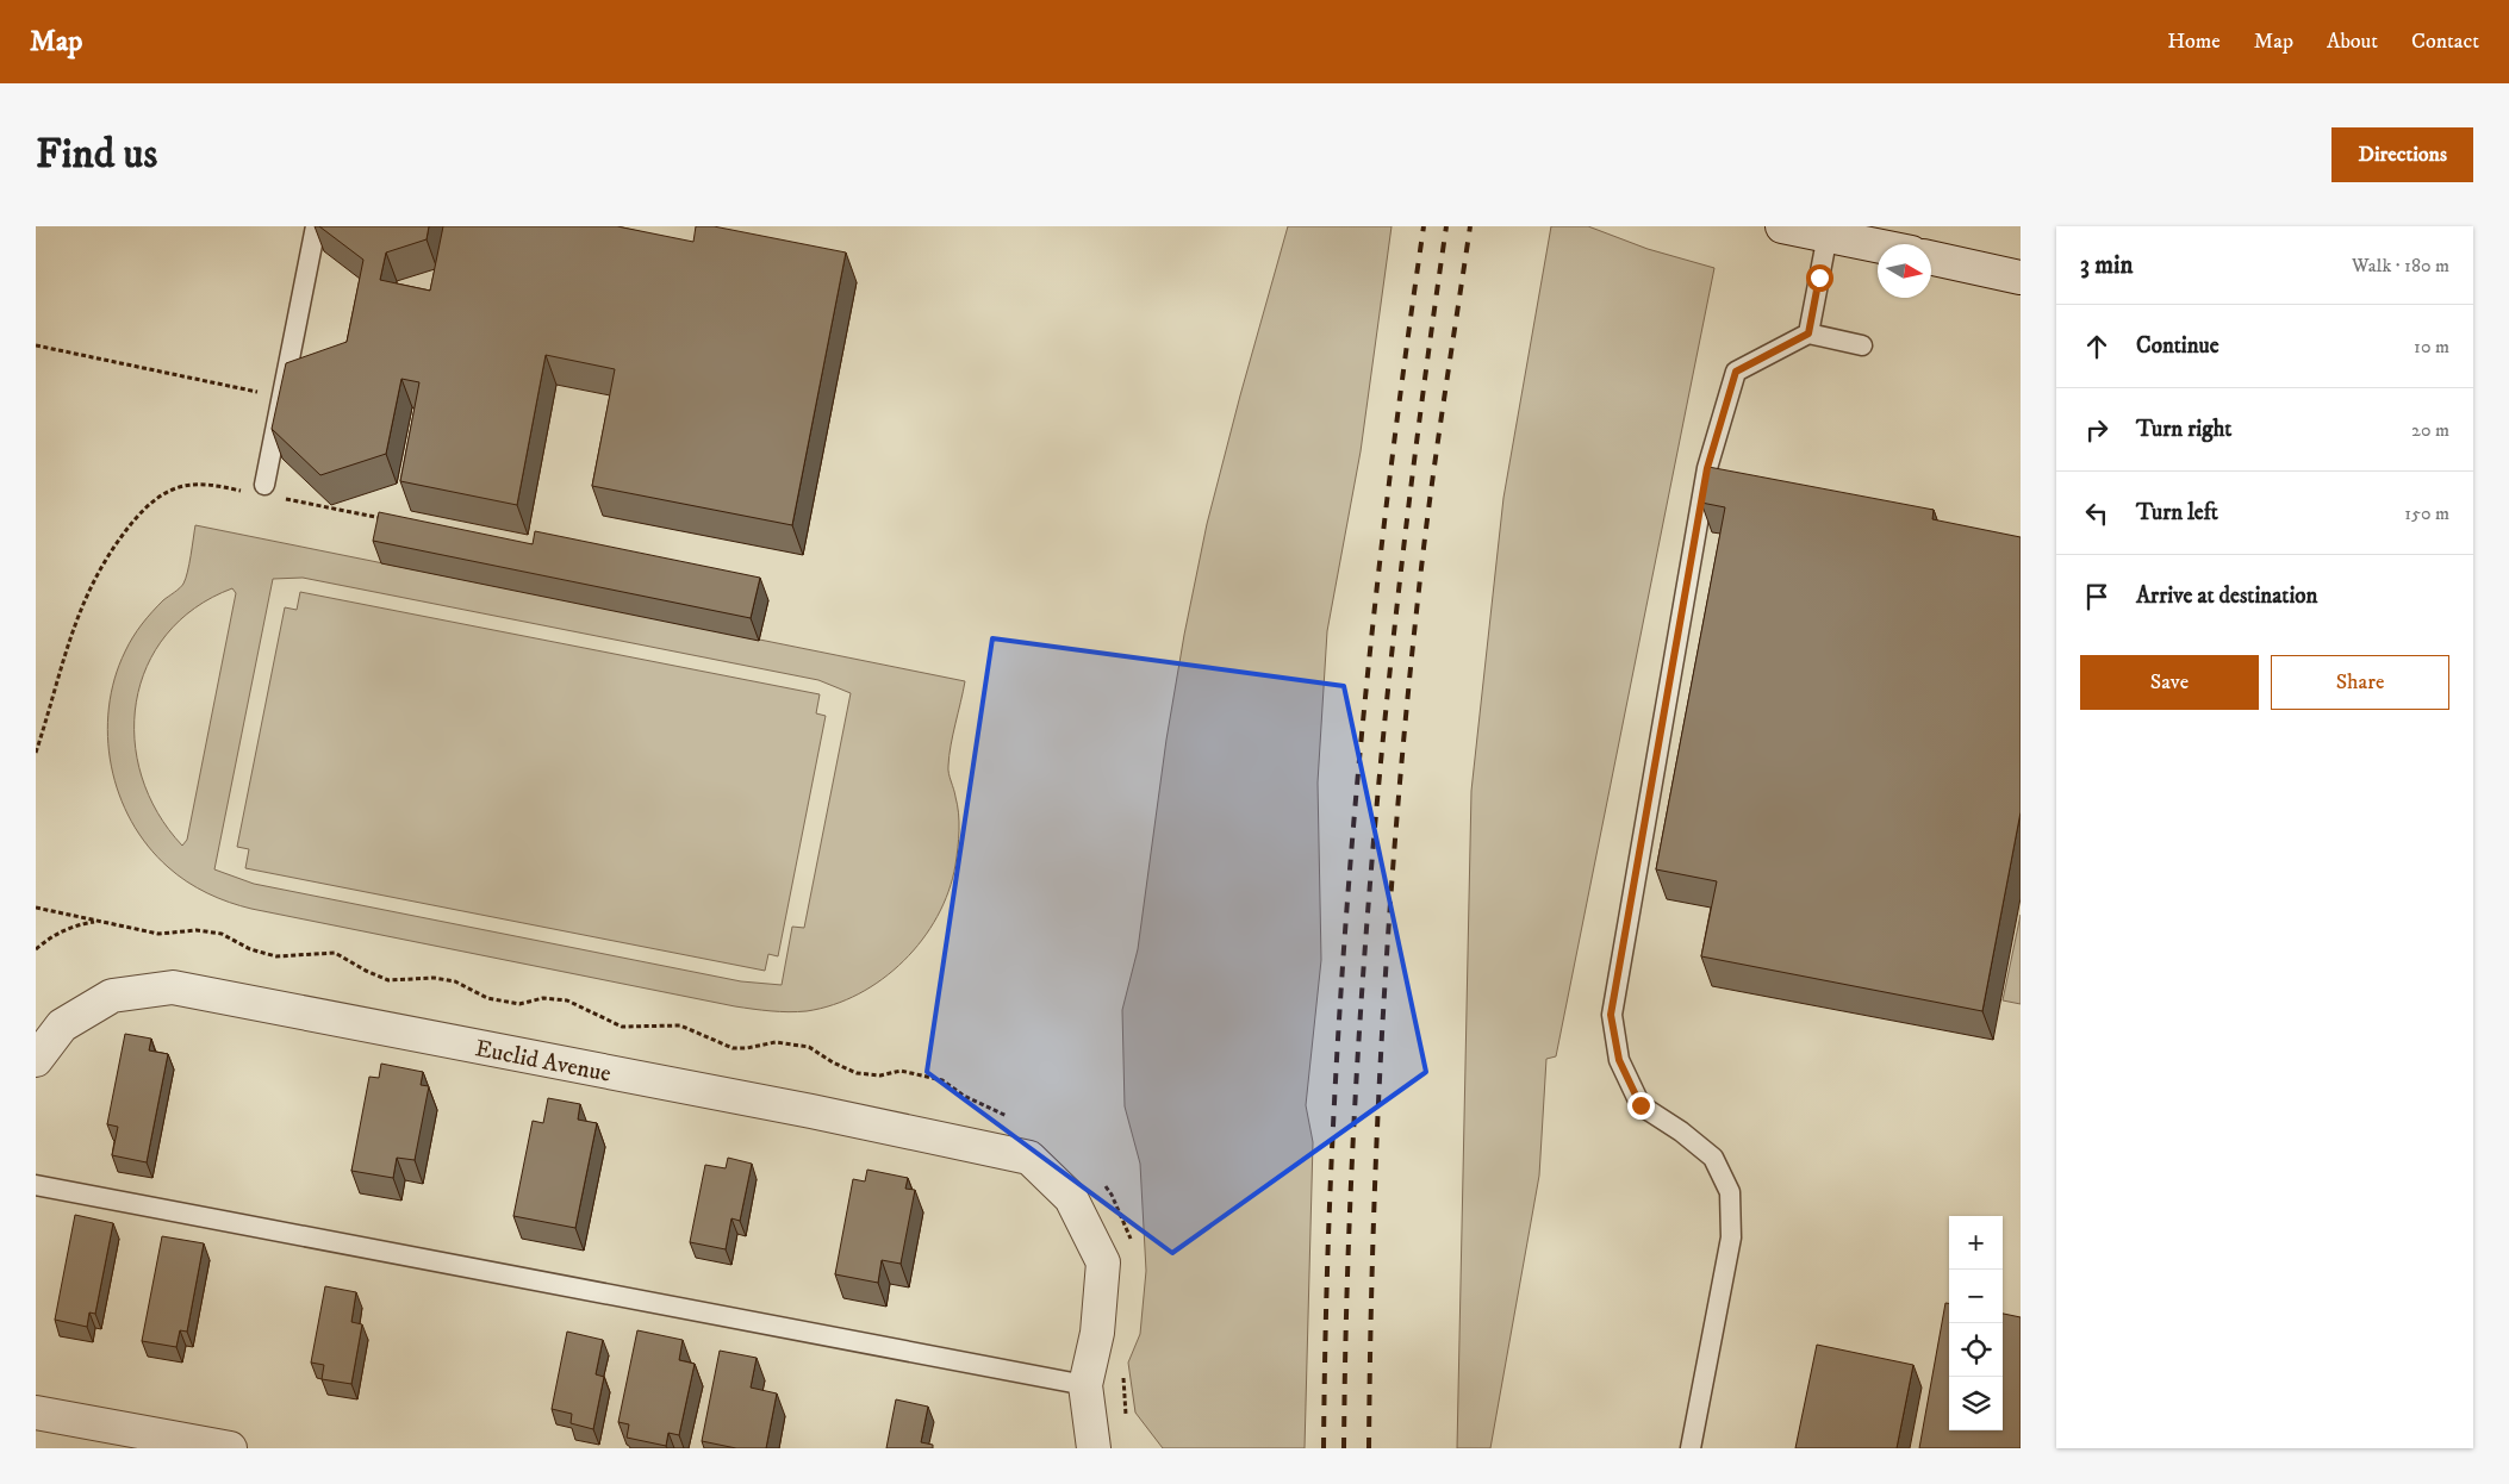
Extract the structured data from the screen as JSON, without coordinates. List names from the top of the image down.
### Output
{
  "streets": {
    "street": ["Euclid Avenue"]
  },
  "north": "right",
  "page": {
    "header": "Map",
    "nav": [
      "Home",
      "Map",
      "About",
      "Contact"
    ],
    "buttons": [
      "Directions",
      ["Save", "Share"]
    ],
    "title": "Find us",
    "heading": ["3 min", "Walk · 180 m"],
    "list": [
      ["Continue", "10 m"],
      ["Turn right", "20 m"],
      ["Turn left", "150 m"],
      "Arrive at destination"
    ],
    "map_buttons": ["+", "−"]
  }
}
